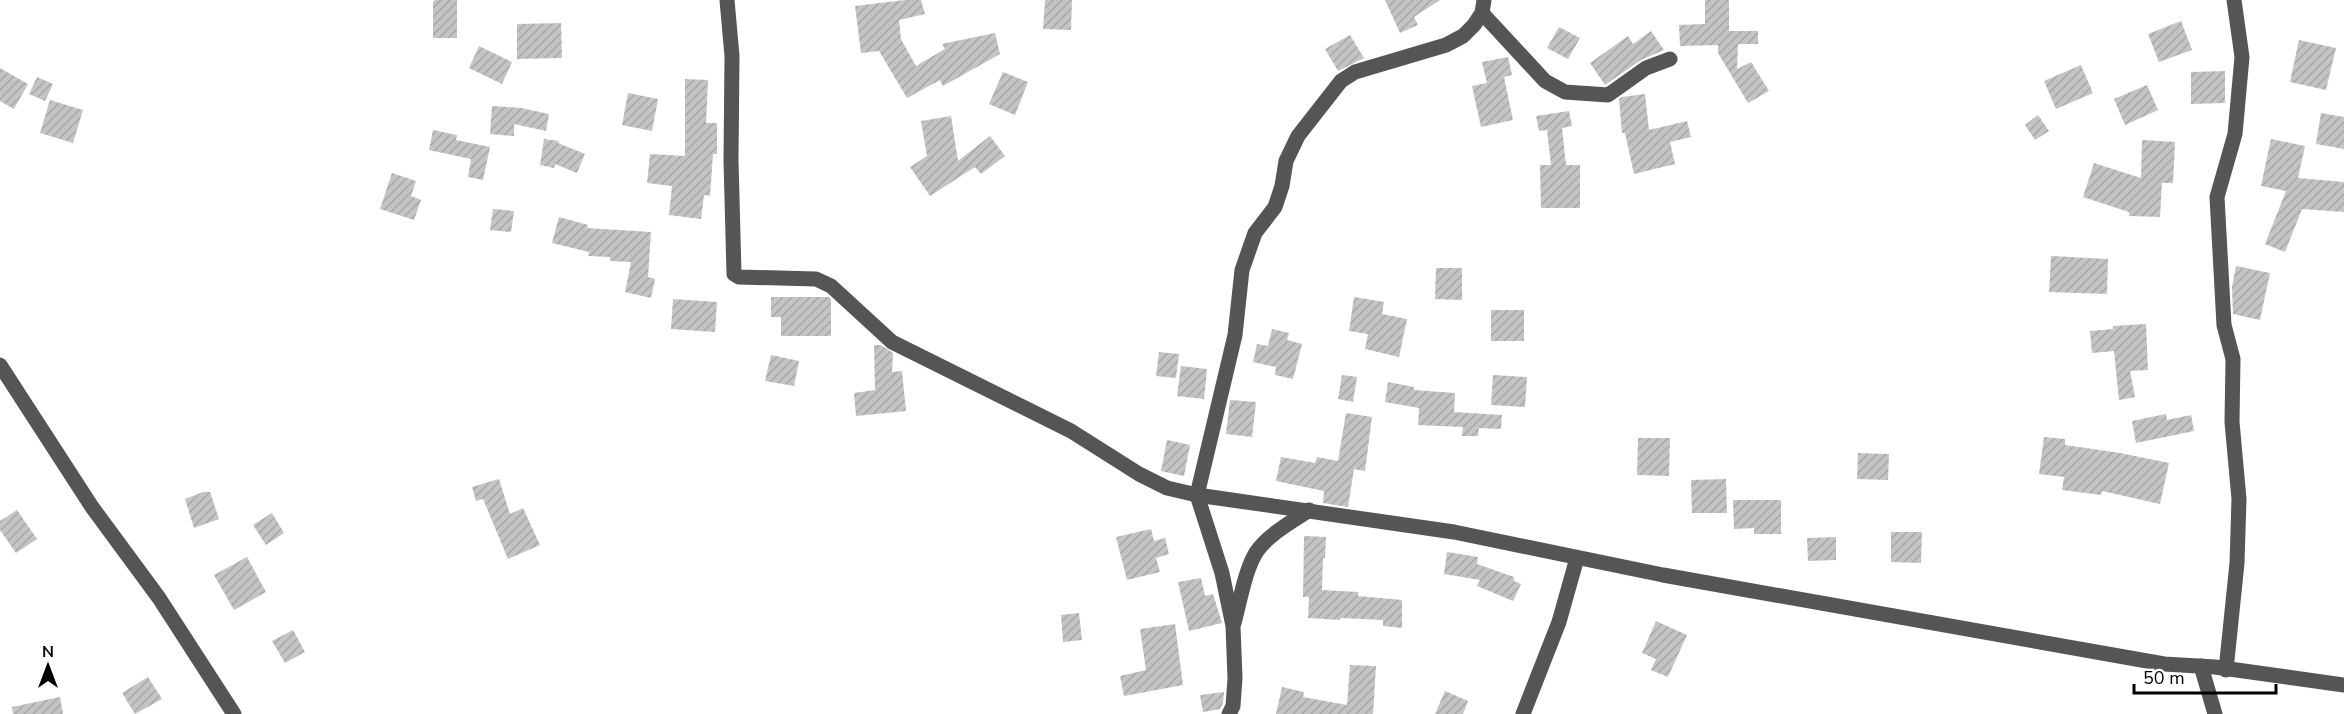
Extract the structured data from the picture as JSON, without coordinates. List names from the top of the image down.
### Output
{
  "scale_bar": "50 m",
  "north": "top"
}
